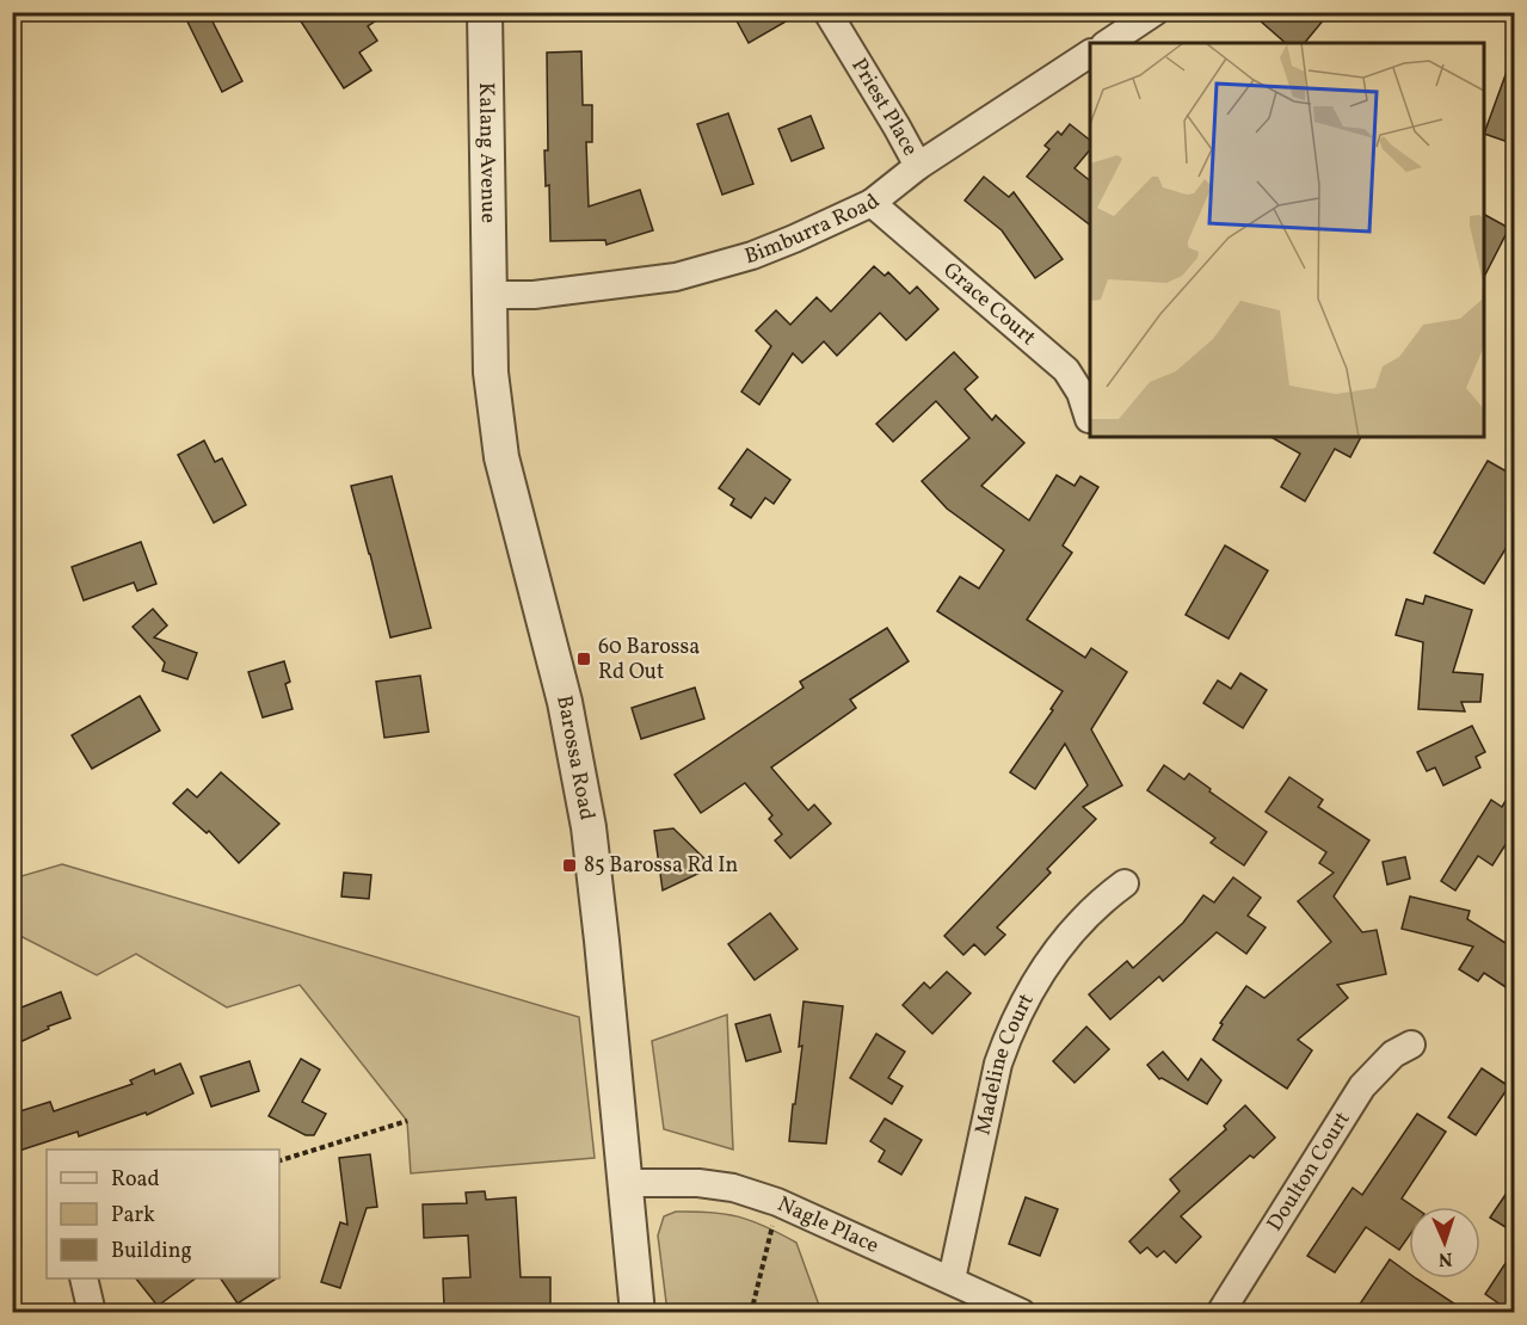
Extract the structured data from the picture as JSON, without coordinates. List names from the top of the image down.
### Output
{
  "streets": {
    "street": [
      "Priest Place",
      "Kalang Avenue",
      "Bimburra Road",
      "Grace Court",
      "Barossa Road",
      "Madeline Court",
      "Doulton Court",
      "Nagle Place"
    ]
  },
  "crossings": [
    ["Priest Place", "Bimburra Road"],
    ["Kalang Avenue", "Bimburra Road"],
    ["Kalang Avenue", "Barossa Road"],
    ["Bimburra Road", "Grace Court"],
    ["Bimburra Road", "Barossa Road"],
    ["Barossa Road", "Nagle Place"],
    ["Madeline Court", "Nagle Place"]
  ],
  "places": {
    "transit": ["60 Barossa Rd Out", "85 Barossa Rd In"]
  },
  "legend": ["Road", "Park", "Building"],
  "north": "bottom"
}
